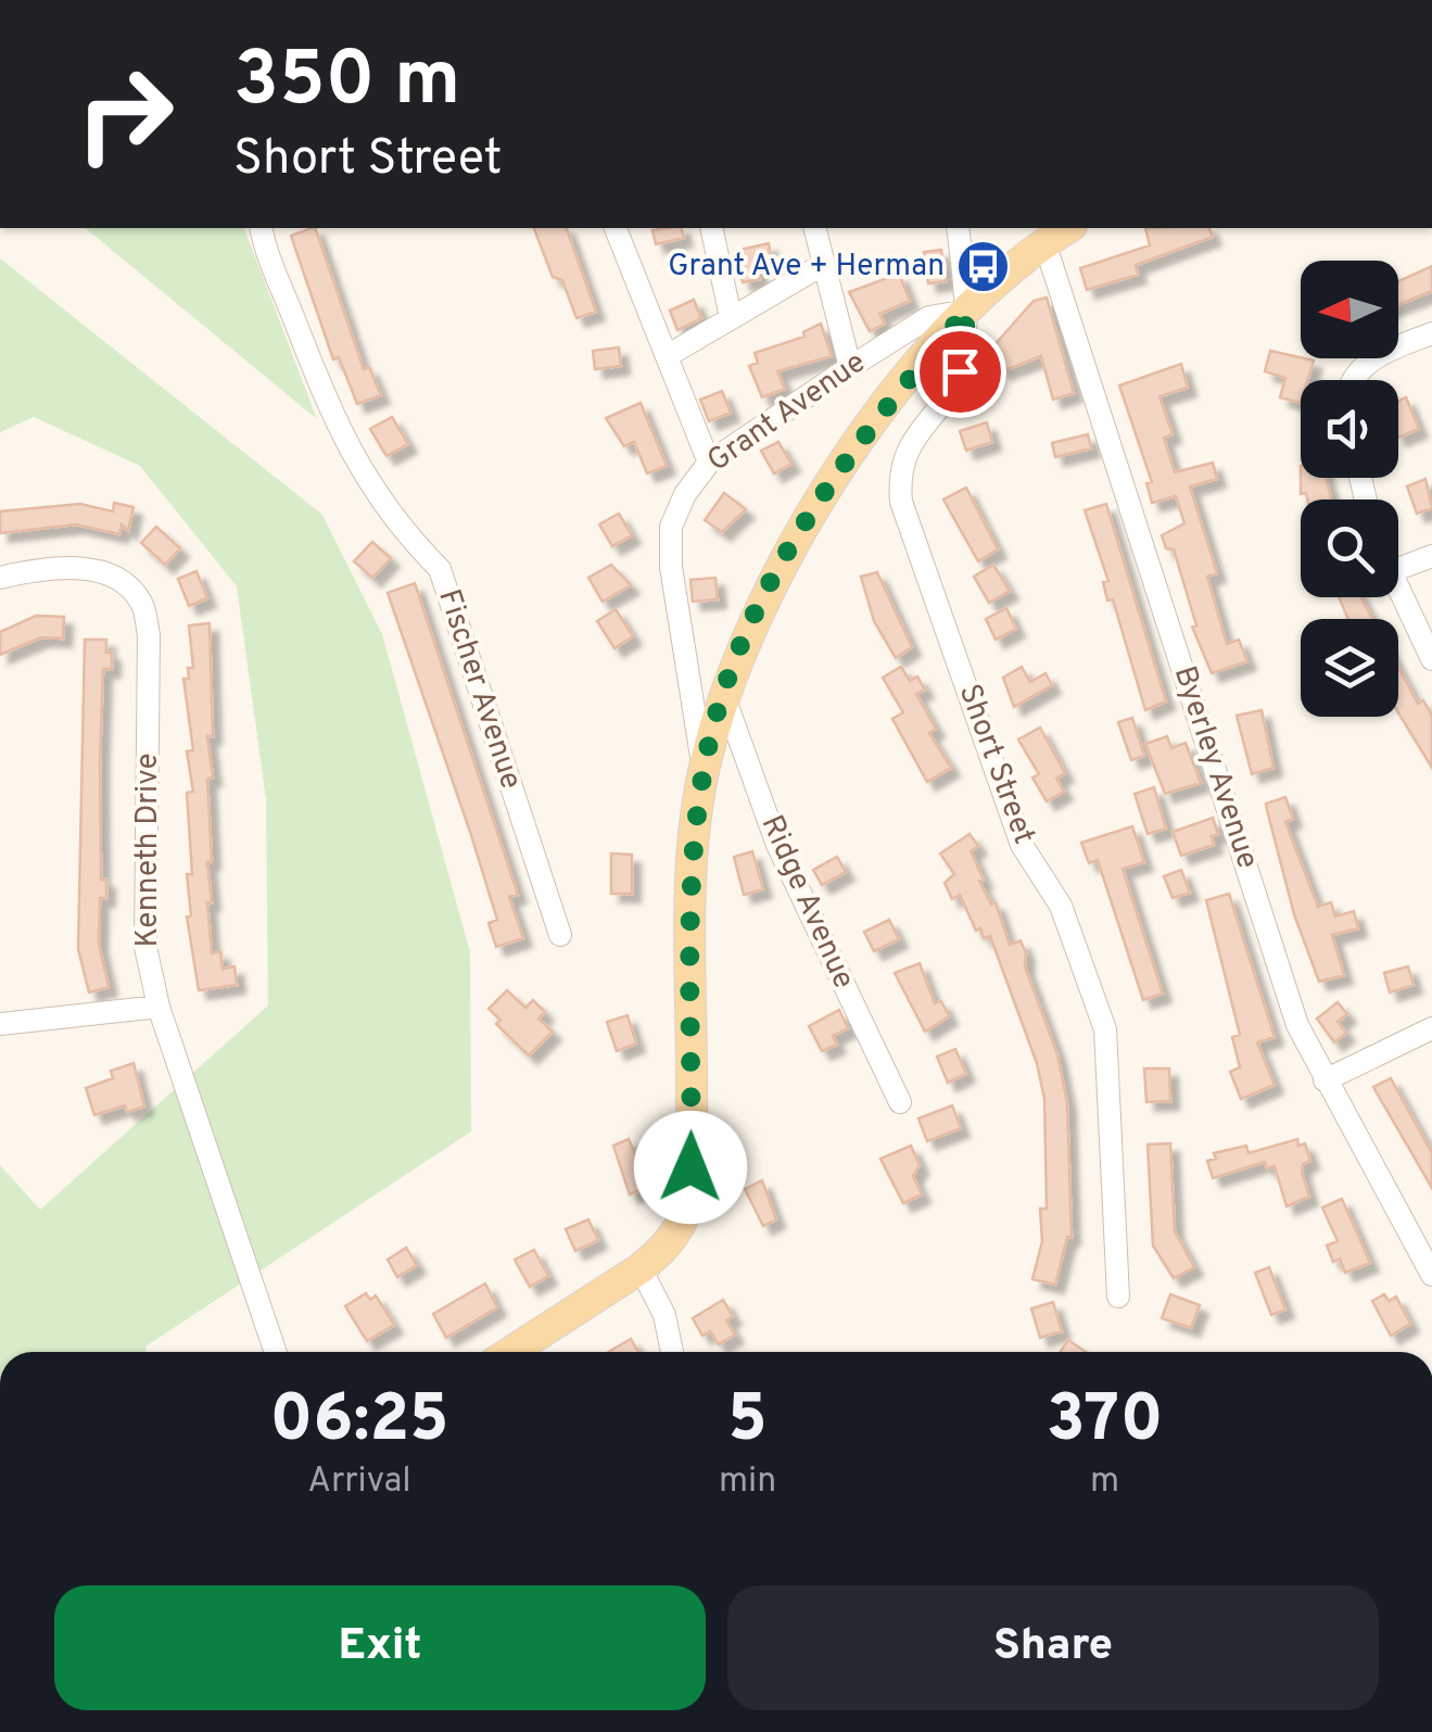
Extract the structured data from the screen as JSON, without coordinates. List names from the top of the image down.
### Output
{
  "streets": {
    "main road": ["Grant Avenue"],
    "street": [
      "Fischer Avenue",
      "Short Street",
      "Byerley Avenue",
      "Kenneth Drive",
      "Ridge Avenue"
    ]
  },
  "crossings": [
    ["Grant Avenue", "Short Street"],
    ["Grant Avenue", "Byerley Avenue"]
  ],
  "places": {
    "bus stop": ["Grant Ave + Herman"]
  },
  "north": "left",
  "page": {
    "turn": ["350 m", "Short Street"],
    "eta": [
      "06:25",
      "Arrival",
      "5",
      "min",
      "370",
      "m"
    ],
    "buttons": ["Exit", "Share"]
  }
}
